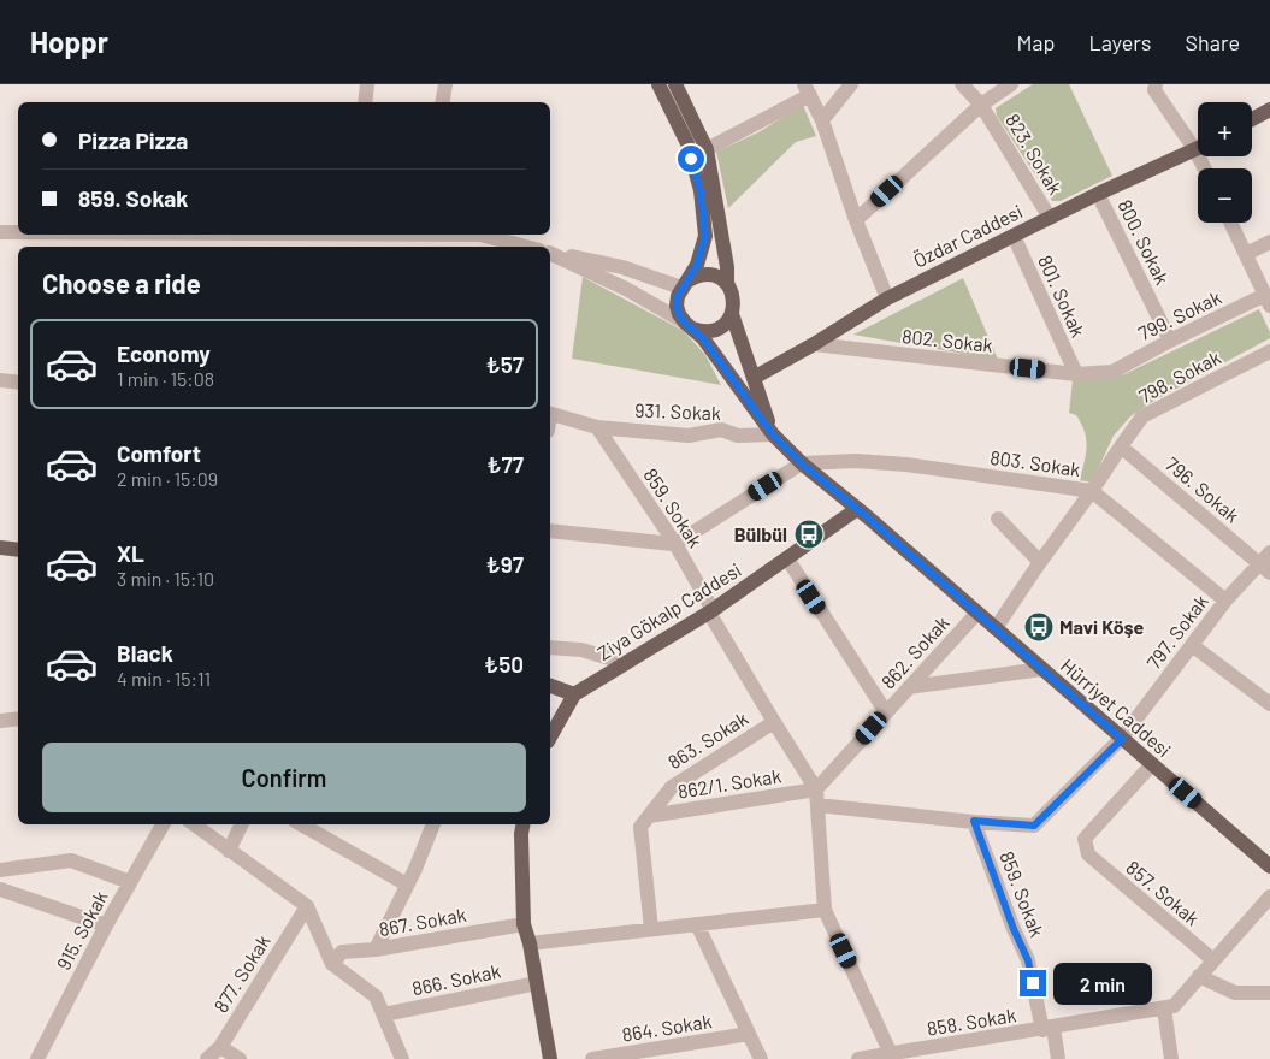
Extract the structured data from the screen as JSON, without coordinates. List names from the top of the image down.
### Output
{
  "streets": {
    "main road": ["Özdar Caddesi", "Ziya Gökalp Caddesi", "Hürriyet Caddesi"],
    "street": [
      "823. Sokak",
      "800. Sokak",
      "801. Sokak",
      "799. Sokak",
      "802. Sokak",
      "798. Sokak",
      "931. Sokak",
      "803. Sokak",
      "796. Sokak",
      "859. Sokak",
      "797. Sokak",
      "862. Sokak",
      "863. Sokak",
      "862/1. Sokak",
      "857. Sokak",
      "867. Sokak",
      "915. Sokak",
      "877. Sokak",
      "866. Sokak",
      "858. Sokak",
      "864. Sokak"
    ]
  },
  "crossings": [
    ["823. Sokak", "Özdar Caddesi"],
    ["Özdar Caddesi", "800. Sokak"],
    ["Özdar Caddesi", "801. Sokak"],
    ["Özdar Caddesi", "802. Sokak"],
    ["Özdar Caddesi", "Hürriyet Caddesi"],
    ["800. Sokak", "799. Sokak"],
    ["801. Sokak", "802. Sokak"],
    ["799. Sokak", "802. Sokak"],
    ["798. Sokak", "803. Sokak"],
    ["798. Sokak", "796. Sokak"],
    ["798. Sokak", "Hürriyet Caddesi"],
    ["931. Sokak", "859. Sokak"],
    ["931. Sokak", "Hürriyet Caddesi"],
    ["803. Sokak", "797. Sokak"],
    ["803. Sokak", "Hürriyet Caddesi"],
    ["796. Sokak", "797. Sokak"],
    ["859. Sokak", "Ziya Gökalp Caddesi"],
    ["859. Sokak", "797. Sokak"],
    ["859. Sokak", "862. Sokak"],
    ["859. Sokak", "863. Sokak"],
    ["859. Sokak", "862/1. Sokak"],
    ["859. Sokak", "858. Sokak"],
    ["Ziya Gökalp Caddesi", "Hürriyet Caddesi"],
    ["797. Sokak", "Hürriyet Caddesi"],
    ["862. Sokak", "Hürriyet Caddesi"],
    ["862. Sokak", "862/1. Sokak"],
    ["Hürriyet Caddesi", "857. Sokak"],
    ["863. Sokak", "862/1. Sokak"],
    ["857. Sokak", "858. Sokak"]
  ],
  "places": {
    "bus stop": ["Bülbül", "Mavi Köşe"]
  },
  "page": {
    "header": "Hoppr",
    "nav": ["Map", "Layers", "Share"],
    "map_buttons": ["+", "−"],
    "banner": ["Pizza Pizza", "859. Sokak"],
    "heading": "Choose a ride",
    "list": [
      {
        "name": "Economy",
        "note": "1 min · 15:08",
        "value": "₺57"
      },
      {
        "name": "Comfort",
        "note": "2 min · 15:09",
        "value": "₺77"
      },
      {
        "name": "XL",
        "note": "3 min · 15:10",
        "value": "₺97"
      },
      {
        "name": "Black",
        "note": "4 min · 15:11",
        "value": "₺50"
      }
    ],
    "buttons": "Confirm",
    "bubble": "2 min"
  }
}
